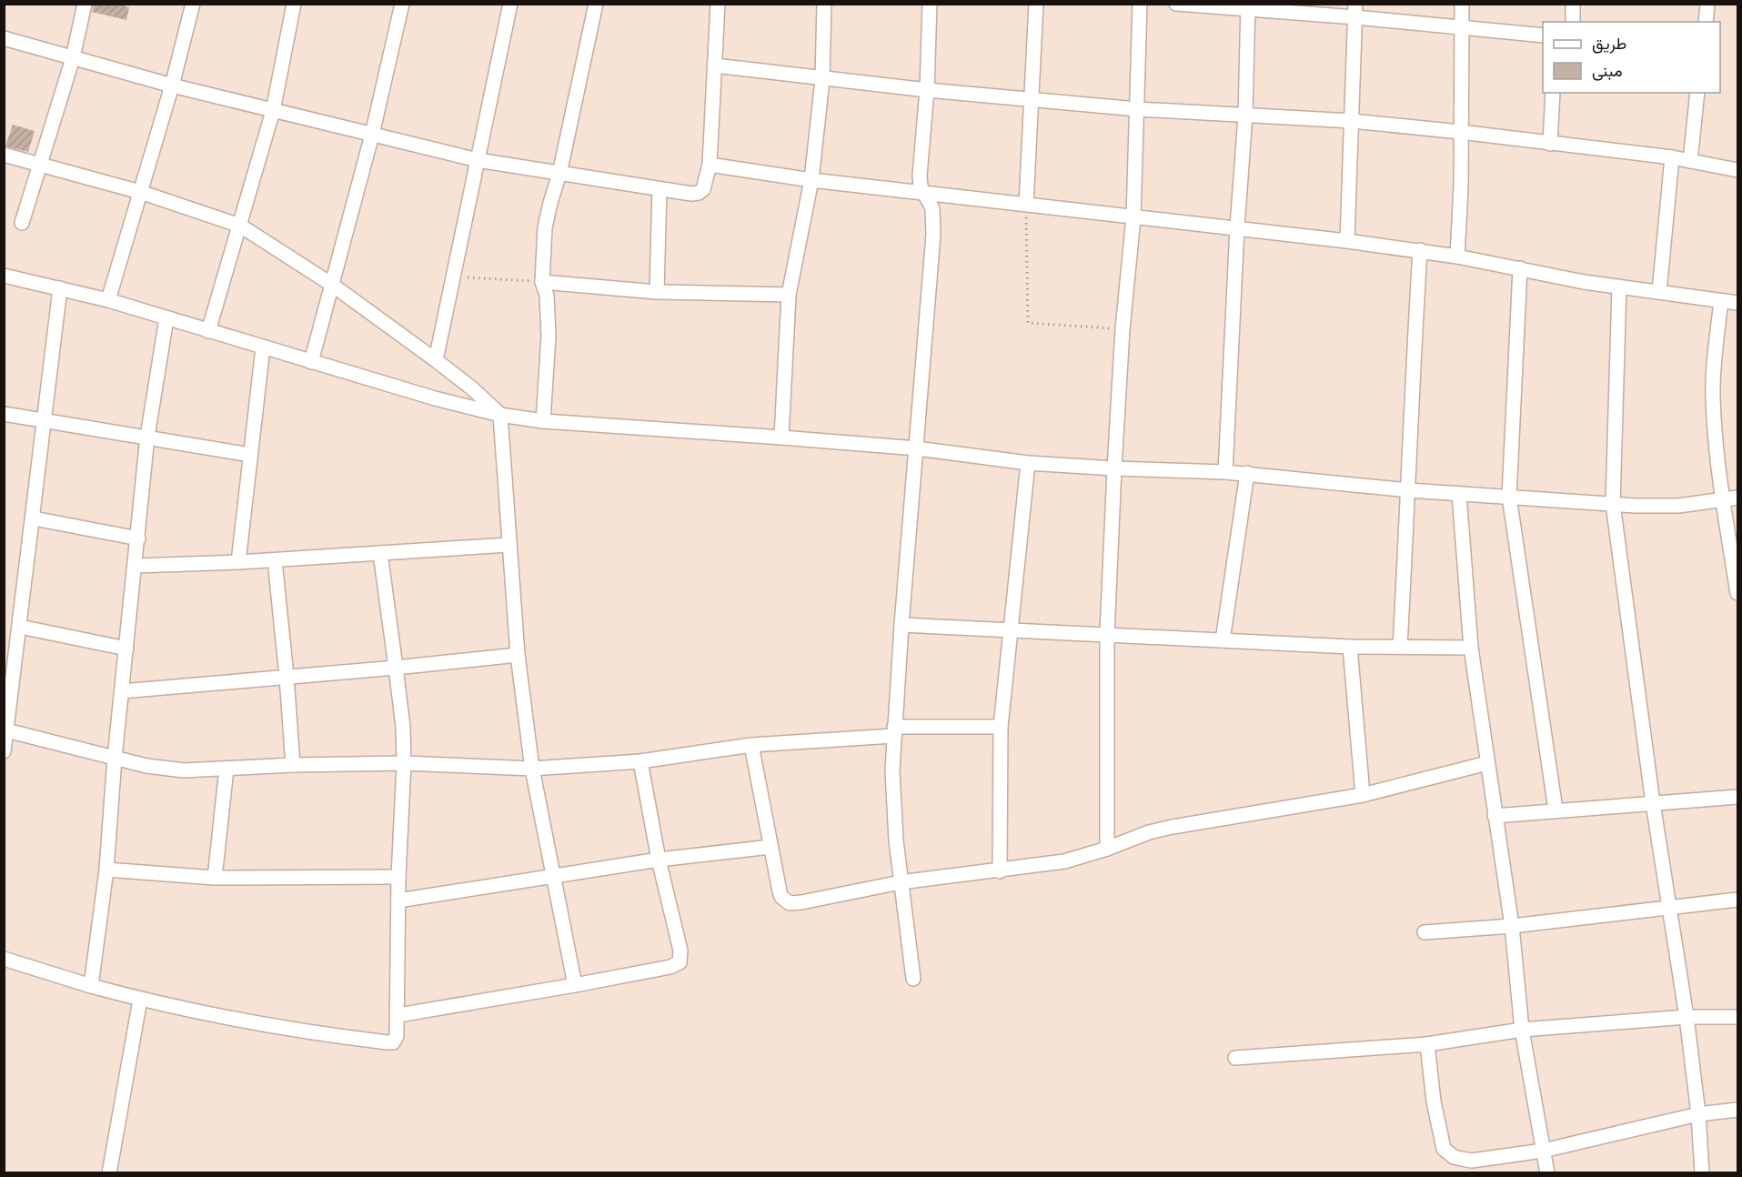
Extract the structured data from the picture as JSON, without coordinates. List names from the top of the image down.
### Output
{
  "legend": ["طريق", "مبنى"]
}
